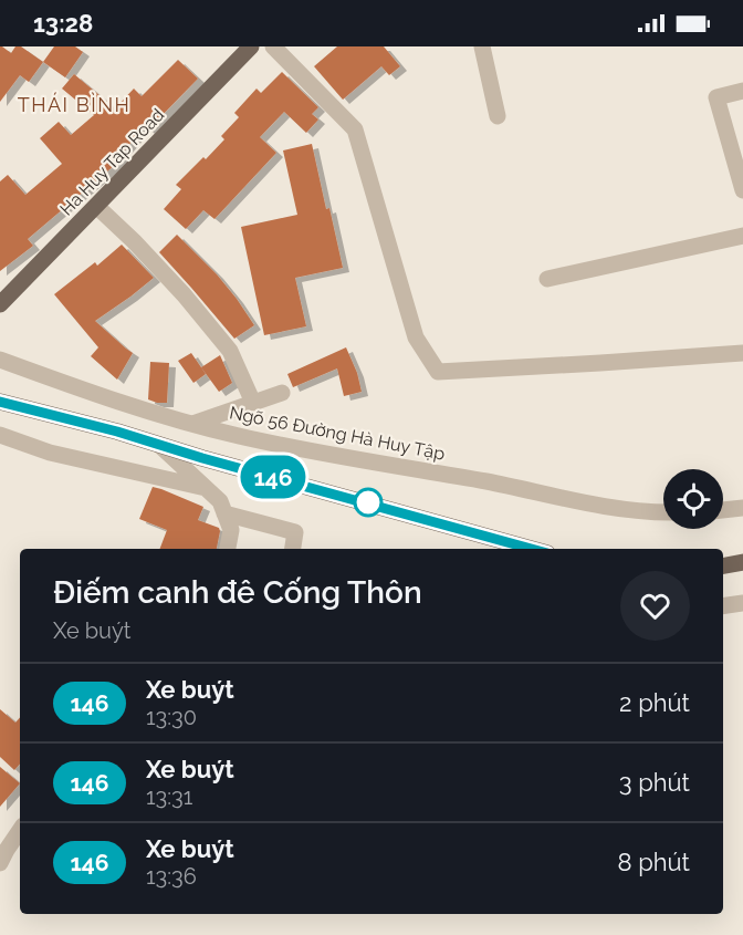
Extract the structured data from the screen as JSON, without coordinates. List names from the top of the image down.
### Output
{
  "streets": {
    "main road": ["Ha Huy Tap Road"],
    "street": ["Ngõ 56 Đường Hà Huy Tập"]
  },
  "districts": ["THÁI BÌNH"],
  "lines": ["bus line 146"],
  "page": {
    "status": "13:28",
    "on_map": "146",
    "heading": ["Điếm canh đê Cống Thôn", "Xe buýt"],
    "list": [
      {
        "mark": "146",
        "name": "Xe buýt",
        "note": "13:30",
        "value": "2 phút"
      },
      {
        "mark": "146",
        "name": "Xe buýt",
        "note": "13:31",
        "value": "3 phút"
      },
      {
        "mark": "146",
        "name": "Xe buýt",
        "note": "13:36",
        "value": "8 phút"
      }
    ]
  }
}
